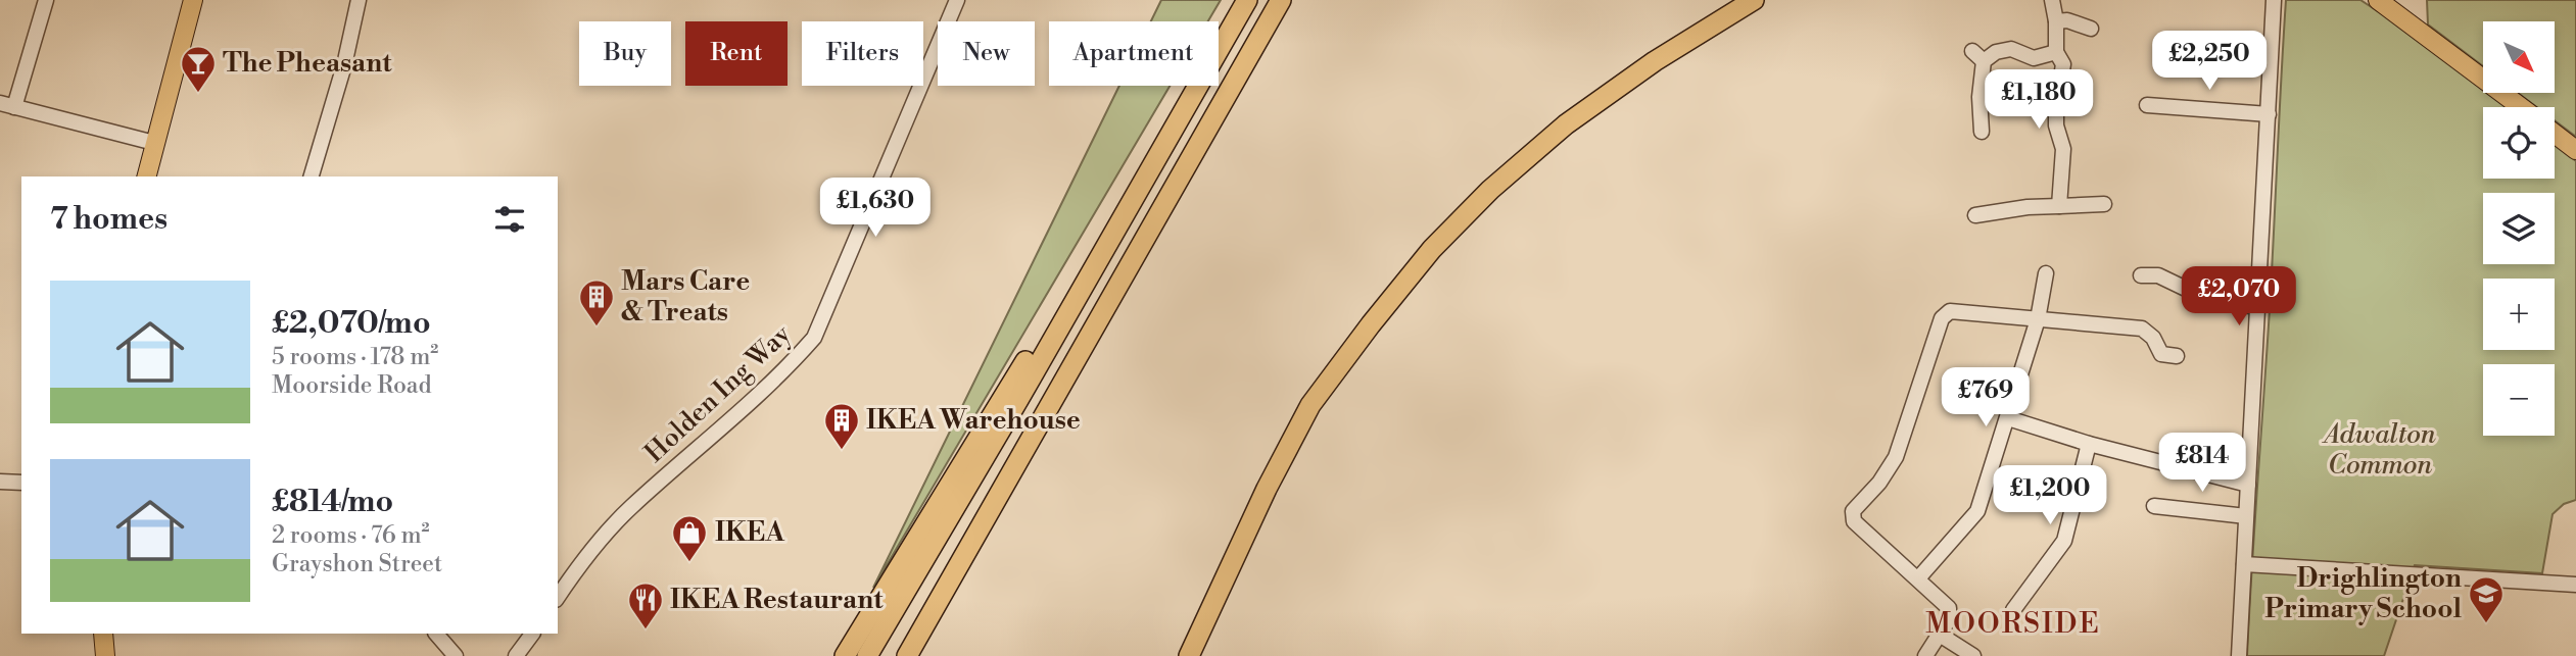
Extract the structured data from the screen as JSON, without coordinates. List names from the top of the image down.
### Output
{
  "streets": {
    "street": ["Holden Ing Way"]
  },
  "districts": ["MOORSIDE"],
  "parks": ["Adwalton Common"],
  "places": {
    "bar": ["The Pheasant"],
    "building": ["Mars Care & Treats", "IKEA Warehouse"],
    "shop": ["IKEA"],
    "school or university": ["Drighlington Primary School"],
    "restaurant": ["IKEA Restaurant"]
  },
  "north": "bottom right",
  "page": {
    "map_buttons": ["+", "−"],
    "chip": [
      "Buy",
      "Rent",
      "Filters",
      "New",
      "Apartment"
    ],
    "price": [
      "£2,250",
      "£1,180",
      "£1,630",
      "£2,070",
      "£769",
      "£814",
      "£1,200"
    ],
    "heading": "7 homes",
    "list": [
      {
        "name": "£2,070/mo",
        "note": "5 rooms · 178 m² · Moorside Road"
      },
      {
        "name": "£814/mo",
        "note": "2 rooms · 76 m² · Grayshon Street"
      }
    ]
  }
}
